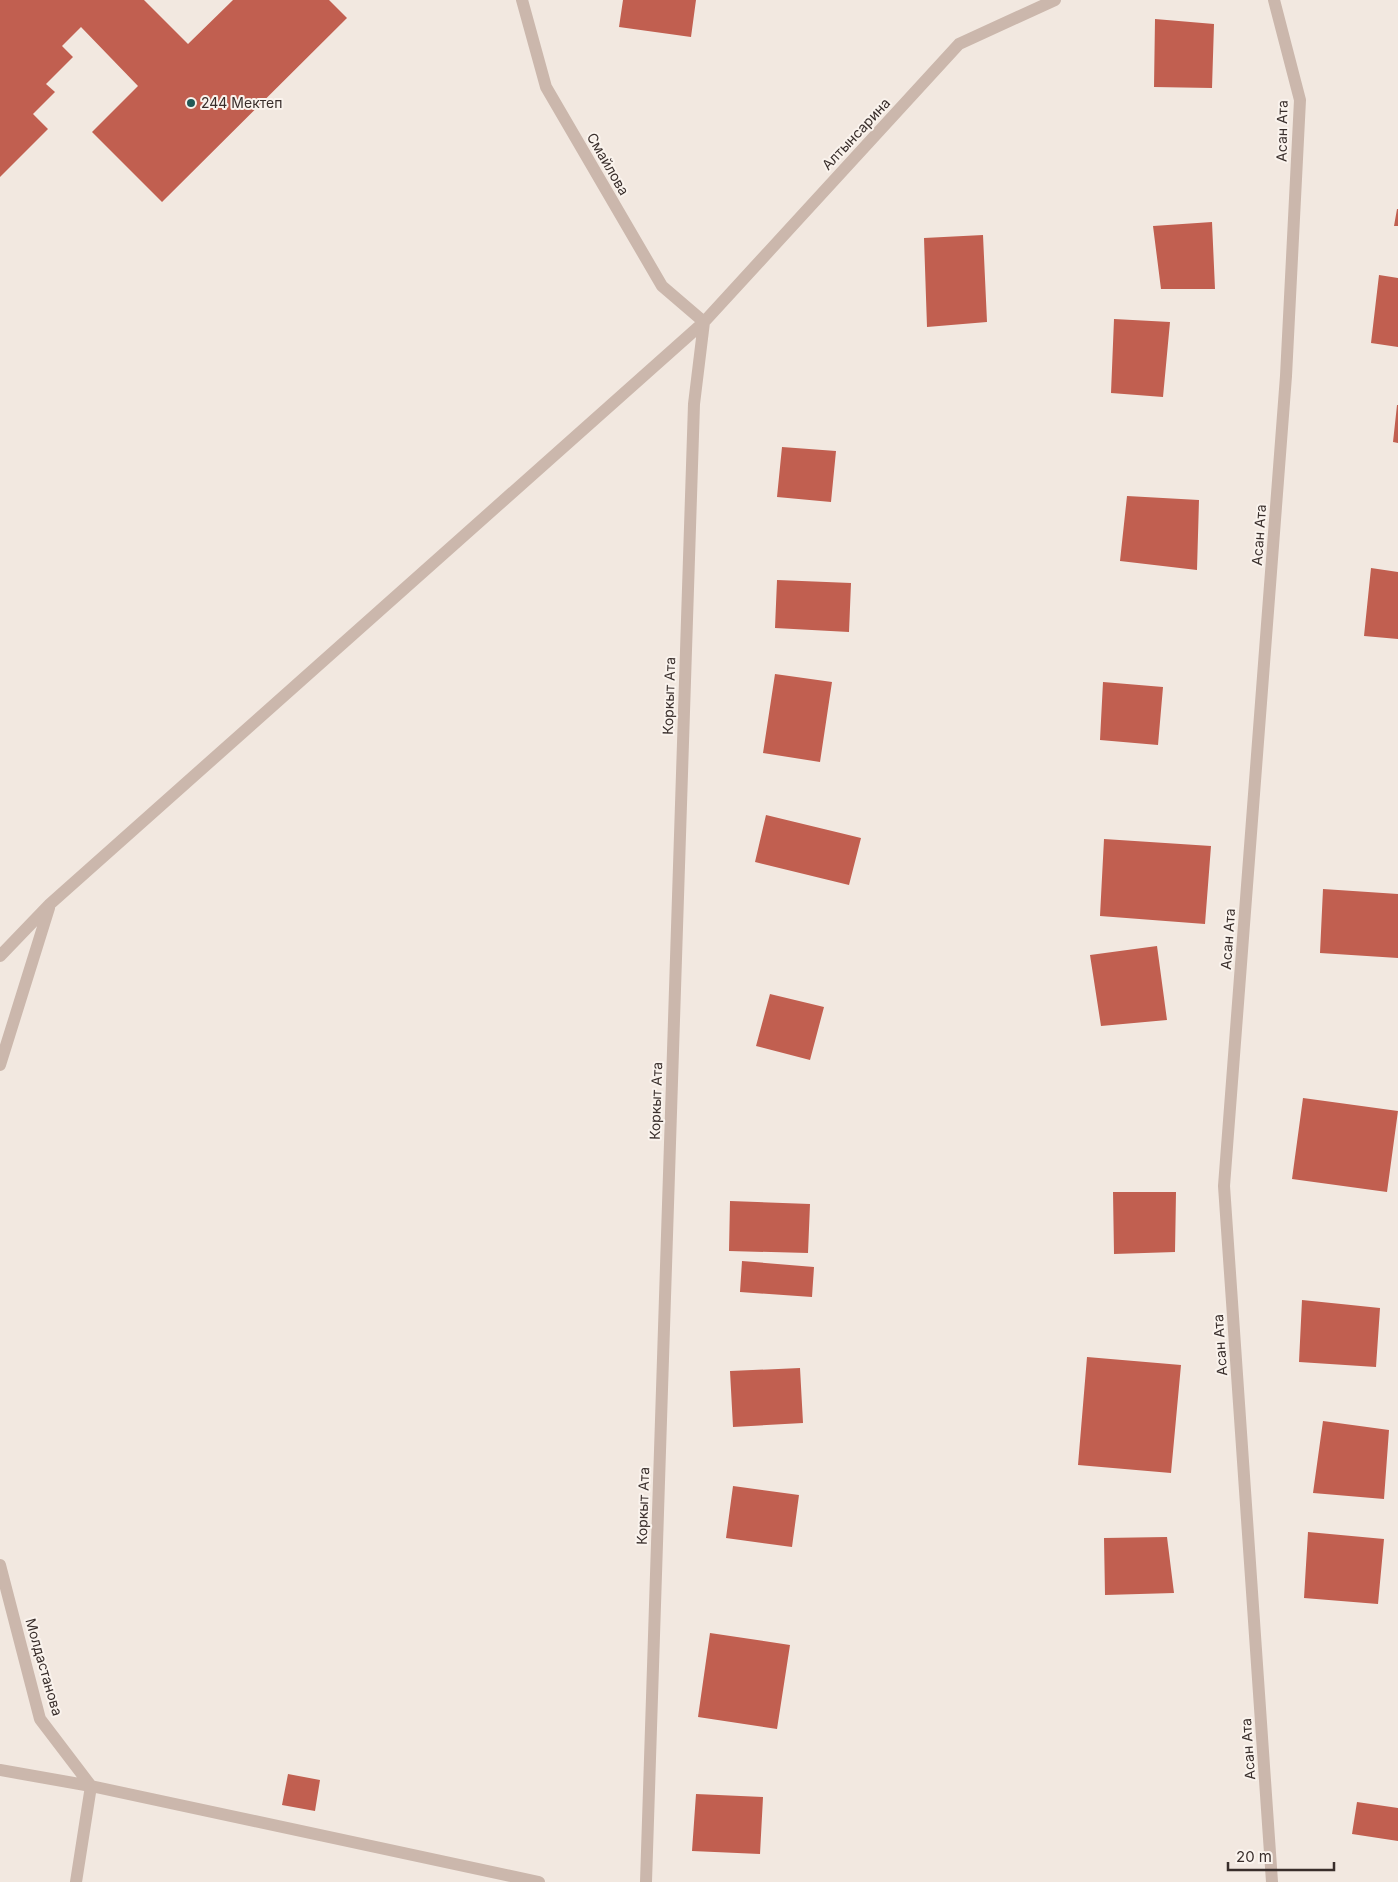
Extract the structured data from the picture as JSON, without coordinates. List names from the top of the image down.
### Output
{
  "streets": {
    "street": [
      "Асан Ата",
      "Алтынсарина",
      "Смайлова",
      "Коркыт Ата",
      "Молдастанова"
    ]
  },
  "crossings": [
    ["Алтынсарина", "Смайлова"],
    ["Алтынсарина", "Коркыт Ата"],
    ["Смайлова", "Коркыт Ата"]
  ],
  "places": ["244 Мектеп"],
  "scale_bar": "20 m"
}
